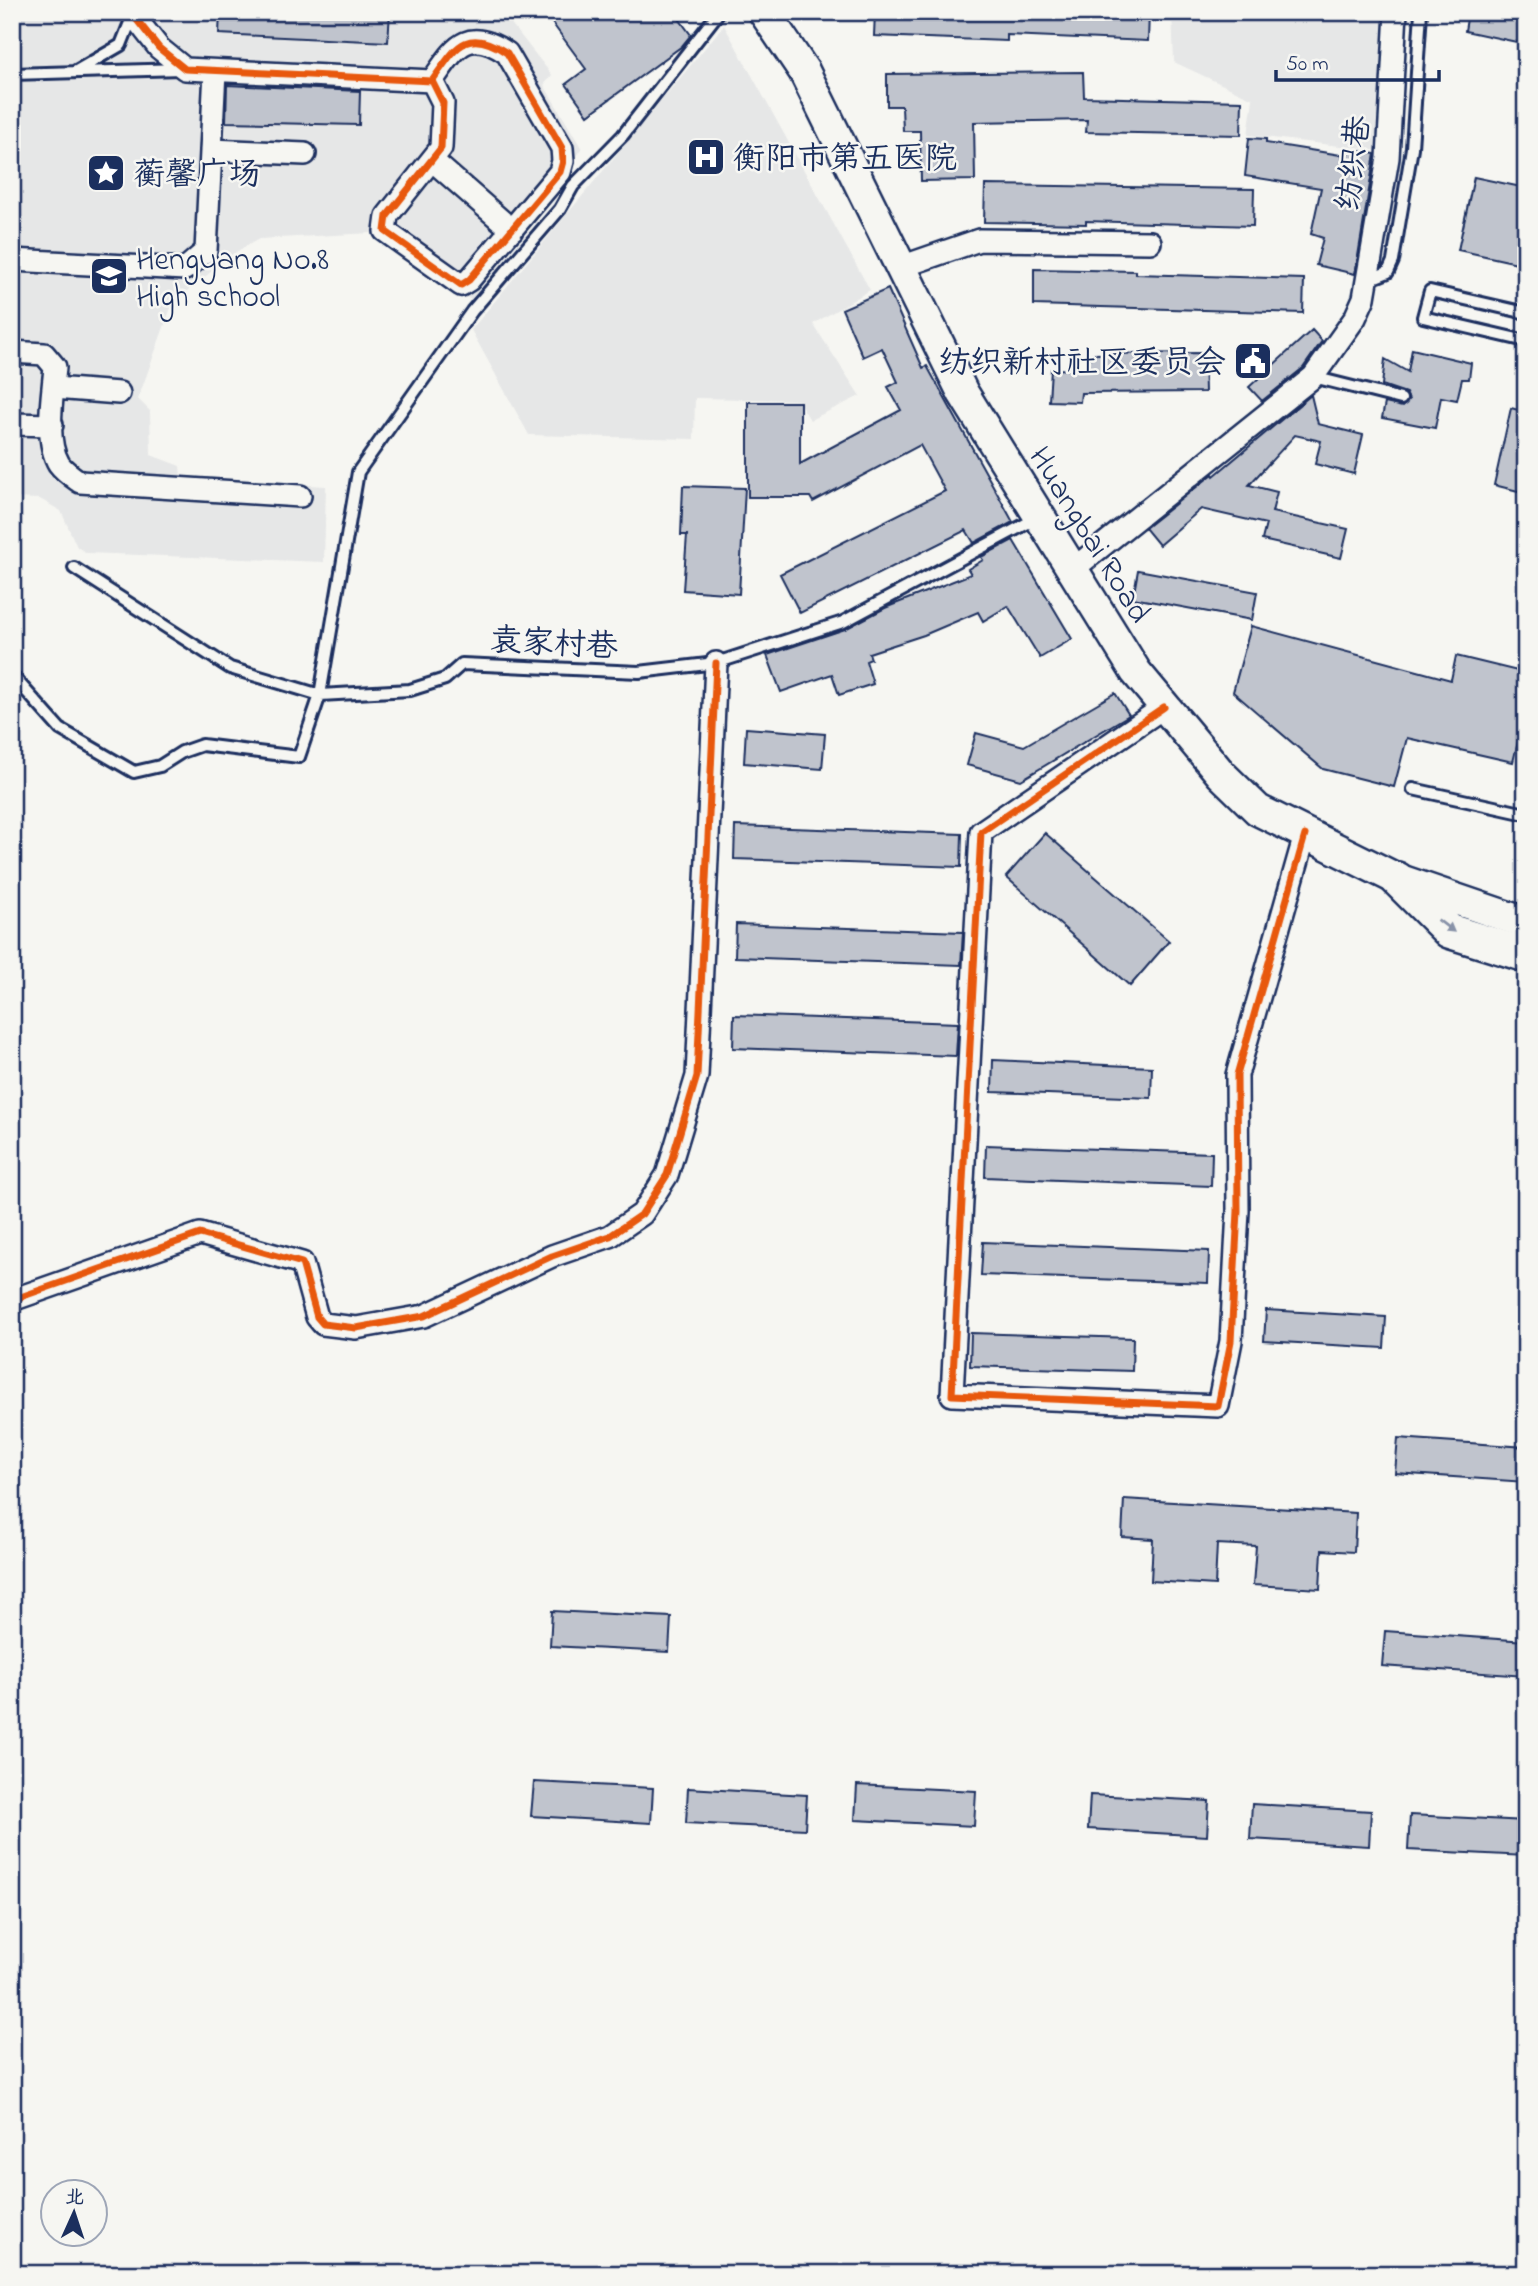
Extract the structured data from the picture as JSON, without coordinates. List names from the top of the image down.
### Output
{
  "streets": {
    "main road": ["Huangbai Road"],
    "street": ["纺织巷"],
    "lane": ["袁家村巷"]
  },
  "crossings": [
    ["纺织巷", "Huangbai Road"],
    ["Huangbai Road", "袁家村巷"]
  ],
  "places": {
    "hospital": ["衡阳市第五医院"],
    "place": ["蘅馨广场"],
    "school or university": ["Hengyang No.8 High school"],
    "public building": ["纺织新村社区委员会"]
  },
  "scale_bar": "50 m",
  "north": "top"
}
